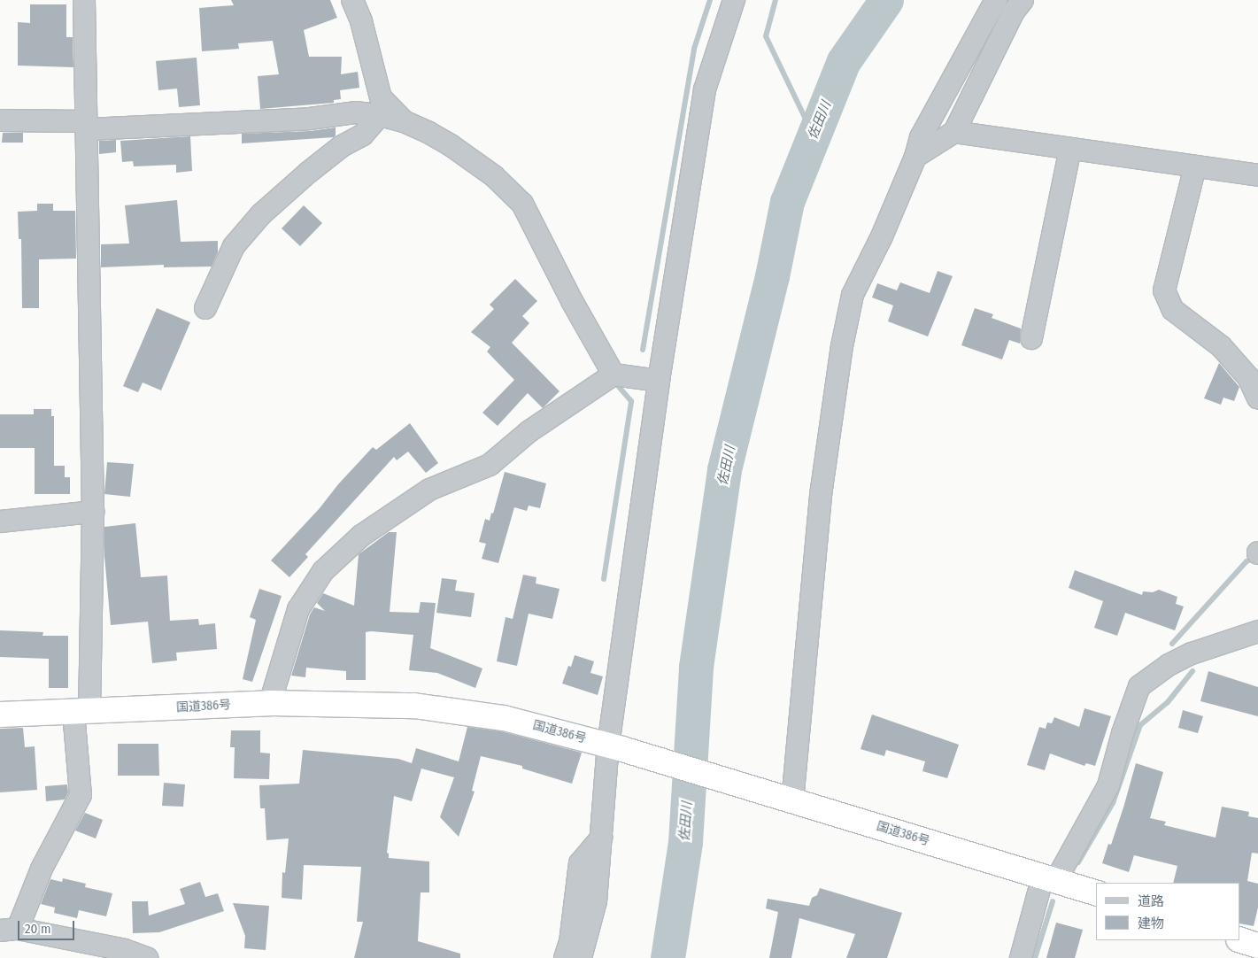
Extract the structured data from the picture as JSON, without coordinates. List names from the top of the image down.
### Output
{
  "streets": {
    "highway": ["国道386号"]
  },
  "water": ["佐田川"],
  "legend": ["道路", "建物"],
  "scale_bar": "20 m"
}
